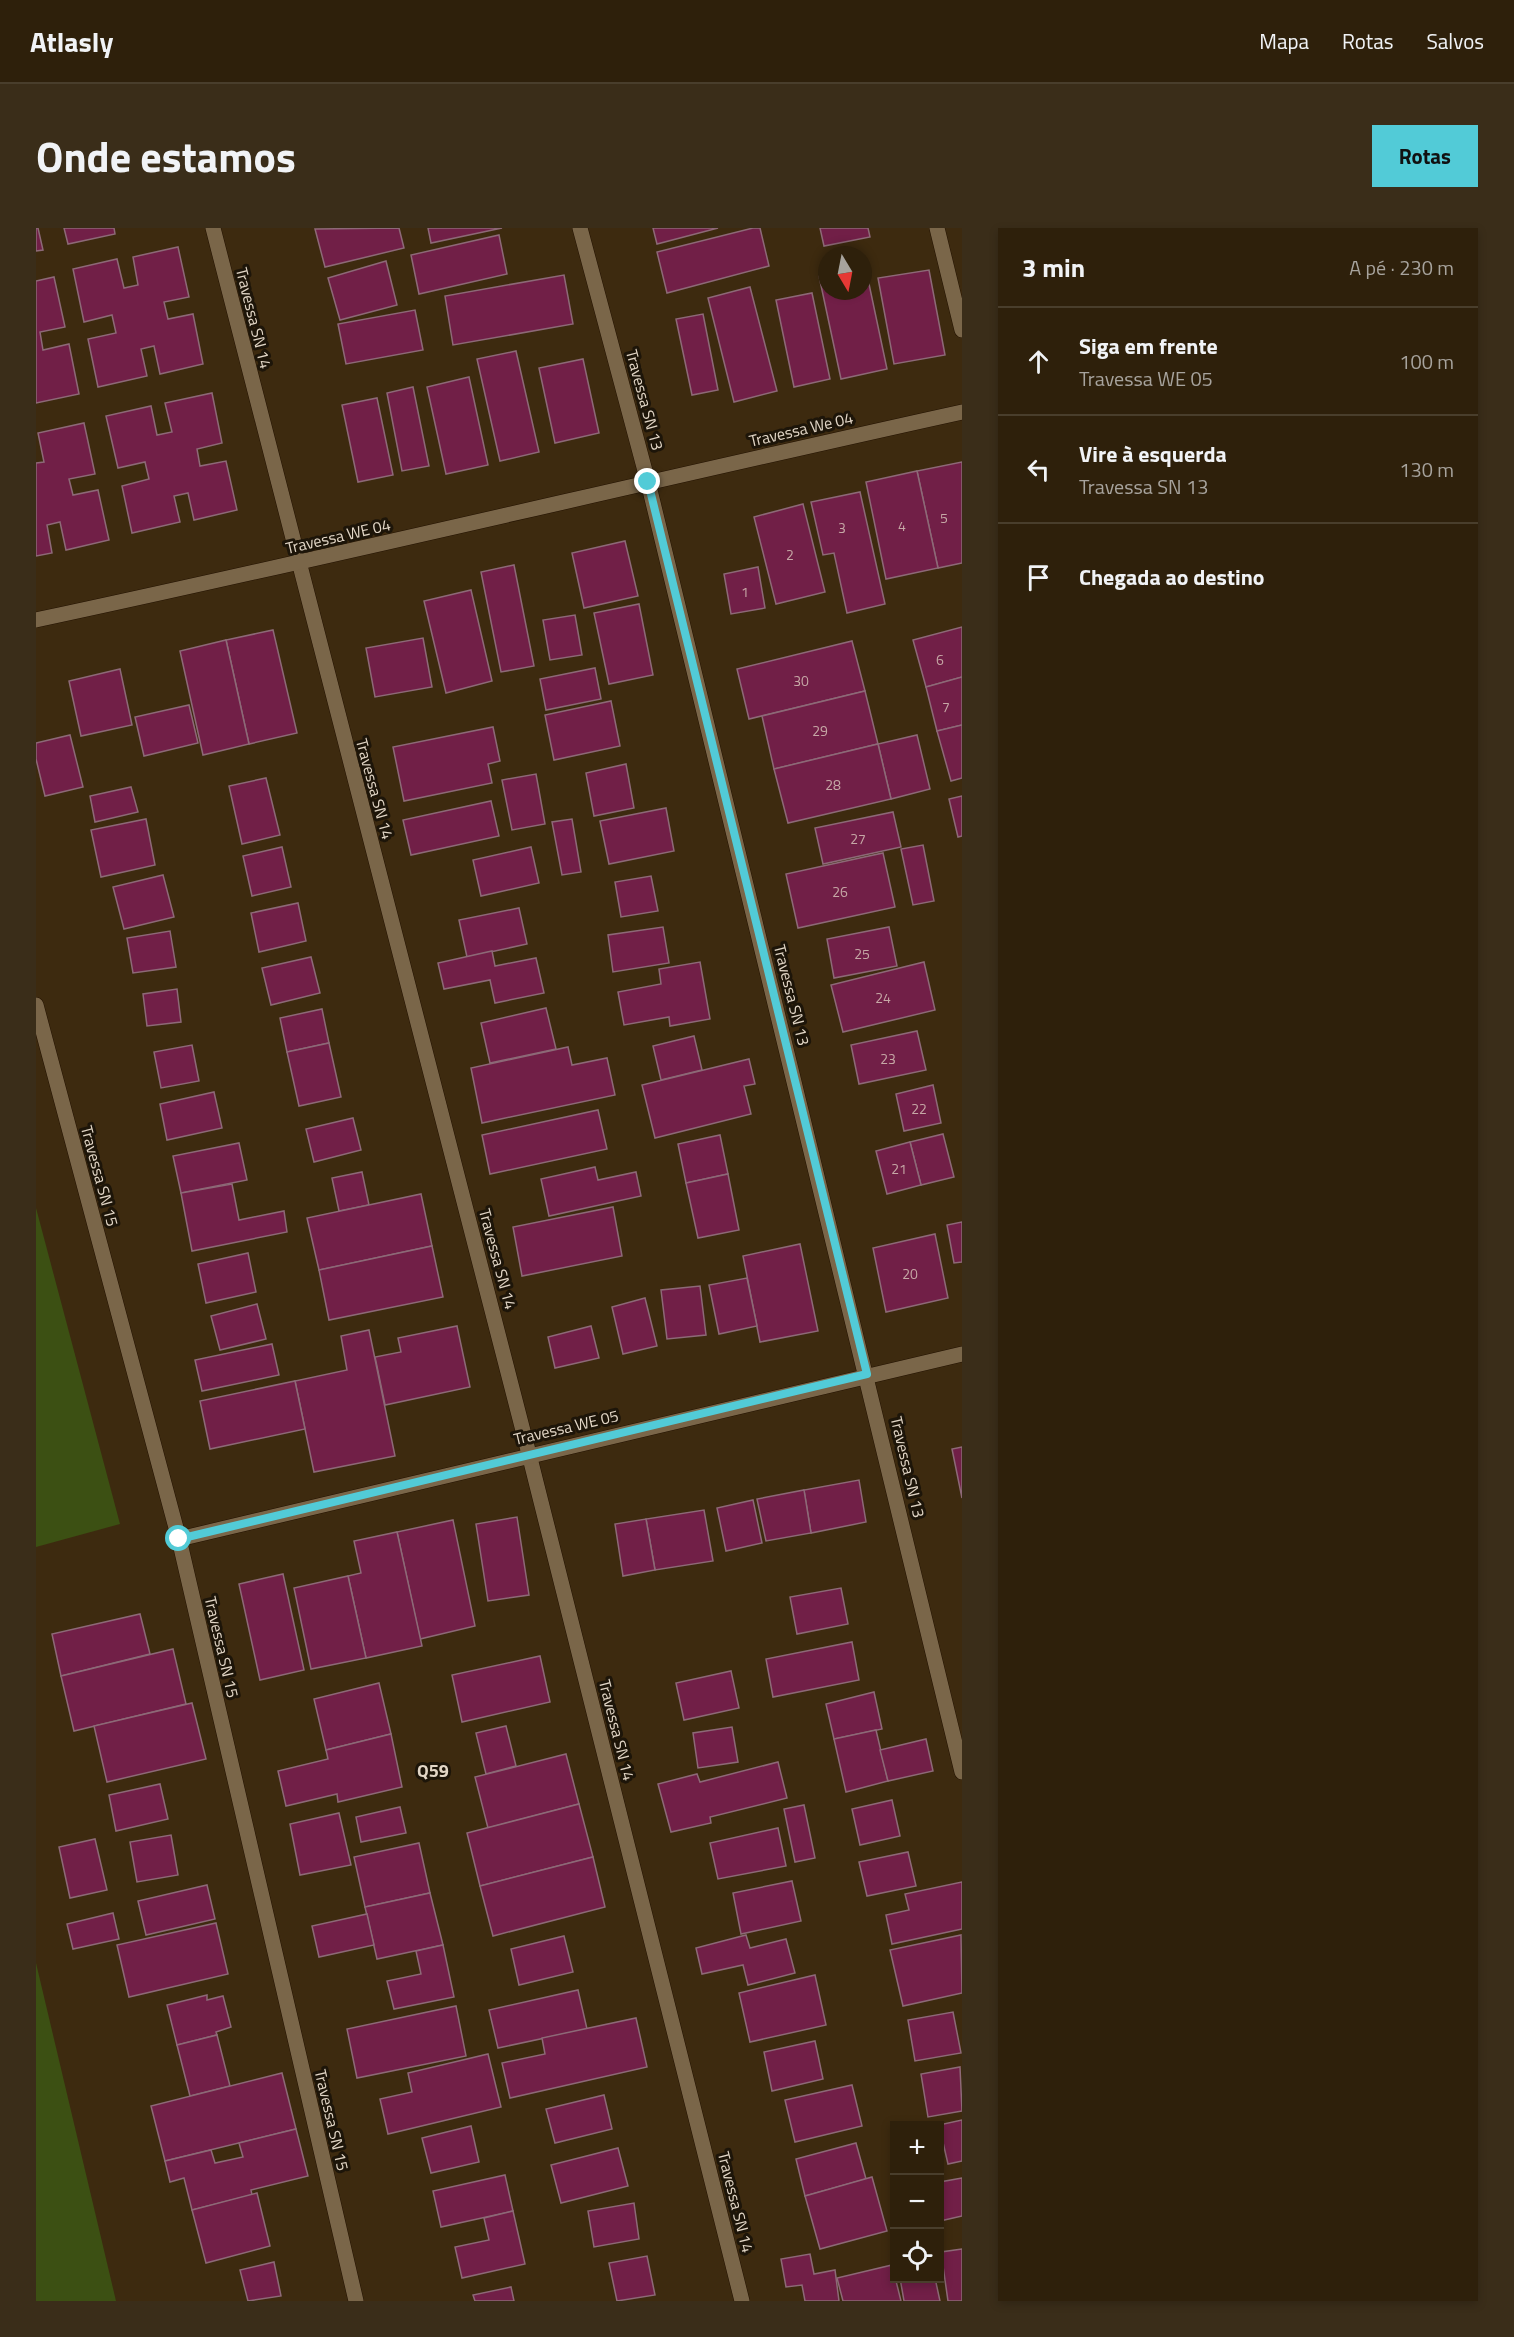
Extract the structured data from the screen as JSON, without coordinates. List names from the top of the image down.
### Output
{
  "streets": {
    "street": [
      "Travessa SN 14",
      "Travessa SN 13",
      "Travessa We 04",
      "Travessa WE 04",
      "Travessa SN 15",
      "Travessa WE 05"
    ]
  },
  "crossings": [
    ["Travessa SN 14", "Travessa WE 04"],
    ["Travessa SN 14", "Travessa WE 05"],
    ["Travessa SN 13", "Travessa We 04"],
    ["Travessa SN 13", "Travessa WE 04"],
    ["Travessa SN 13", "Travessa WE 05"],
    ["Travessa We 04", "Travessa WE 04"],
    ["Travessa SN 15", "Travessa WE 05"]
  ],
  "districts": ["Q59"],
  "house_numbers": [
    "5",
    "4",
    "3",
    "2",
    "1",
    "6",
    "30",
    "7",
    "29",
    "28",
    "27",
    "26",
    "25",
    "24",
    "23",
    "22",
    "21",
    "20"
  ],
  "north": "bottom",
  "page": {
    "header": "Atlasly",
    "nav": ["Mapa", "Rotas", "Salvos"],
    "title": "Onde estamos",
    "buttons": "Rotas",
    "heading": ["3 min", "A pé · 230 m"],
    "list": [
      ["Siga em frente", "Travessa WE 05", "100 m"],
      ["Vire à esquerda", "Travessa SN 13", "130 m"],
      "Chegada ao destino"
    ],
    "map_buttons": ["+", "−"]
  }
}
